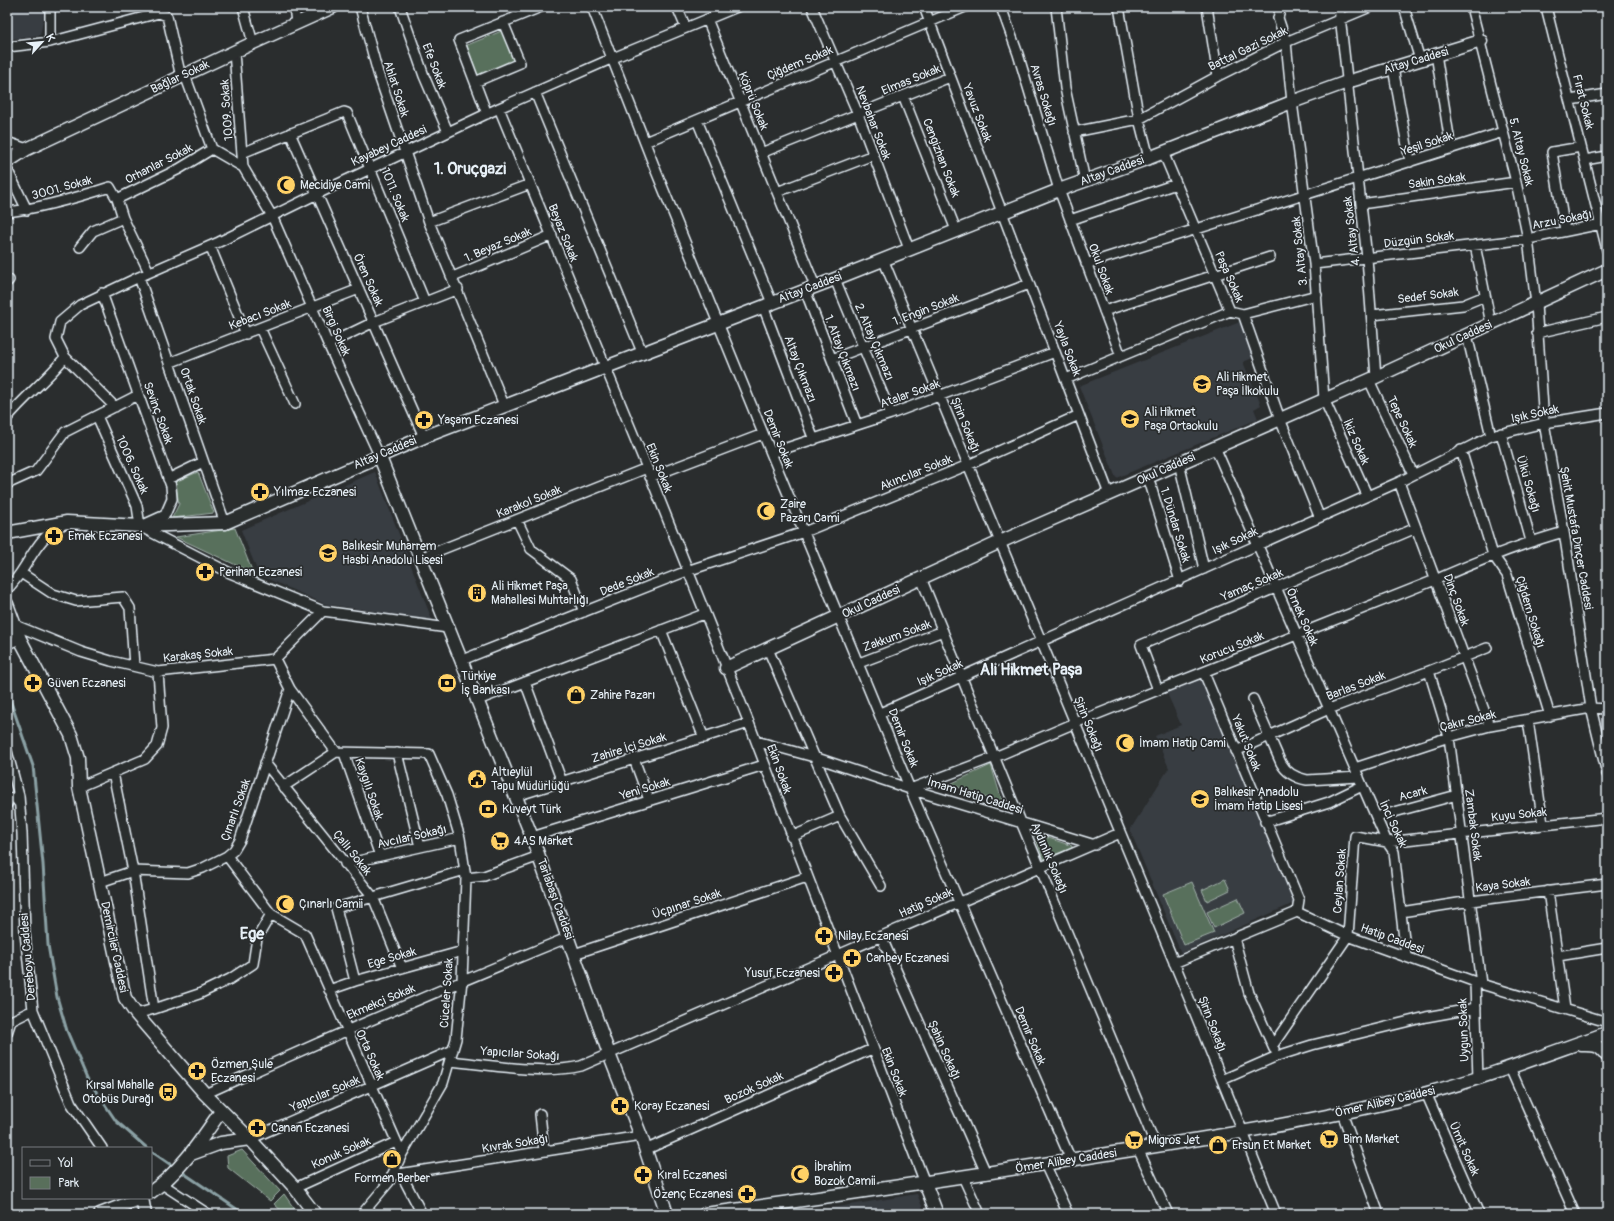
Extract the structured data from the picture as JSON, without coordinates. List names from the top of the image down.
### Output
{
  "streets": {
    "main road": [
      "Altay Caddesi",
      "Bağlar Sokak",
      "Okul Caddesi",
      "Tarlabaşı Caddesi",
      "Demirciler Caddesi",
      "Ömer Alibey Caddesi"
    ],
    "street": [
      "Battal Gazi Sokak",
      "Çiğdem Sokak",
      "Efe Sokak",
      "Elmas Sokak",
      "Ahlat Sokak",
      "Avras Sokağı",
      "Köprü Sokak",
      "Fırat Sokak",
      "1009. Sokak",
      "Yavuz Sokak",
      "Nevbahar Sokak",
      "Yeşil Sokak",
      "Kayabey Caddesi",
      "5. Altay Sokak",
      "Cengizhan Sokak",
      "Orhanlar Sokak",
      "Sakin Sokak",
      "3001. Sokak",
      "1011. Sokak",
      "Arzu Sokağı",
      "4. Altay Sokak",
      "Beyaz Sokak",
      "Düzgün Sokak",
      "1. Beyaz Sokak",
      "3. Altay Sokak",
      "Okul Sokak",
      "Paşa Sokak",
      "Ören Sokak",
      "Sedef Sokak",
      "1. Engin Sokak",
      "Kebacı Sokak",
      "Birgi Sokak",
      "2. Altay Çıkmazı",
      "Yayla Sokak",
      "1. Altay Çıkmazı",
      "Altay Çıkmazı",
      "Atalar Sokak",
      "Ortak Sokak",
      "Sevinç Sokak",
      "Işık Sokak",
      "Tepe Sokak",
      "Şirin Sokağı",
      "Demir Sokak",
      "İkiz Sokak",
      "1006. Sokak",
      "Ekin Sokak",
      "Akıncılar Sokak",
      "Ülkü Sokağı",
      "Karakol Sokak",
      "1. Dündar Sokak",
      "Şehit Mustafa Dinçer Caddesi",
      "Dede Sokak",
      "Yamaç Sokak",
      "Dinç Sokak",
      "Çiğdem Sokağı",
      "Örnek Sokak",
      "Zakkum Sokak",
      "Korucu Sokak",
      "Karakaş Sokak",
      "Barlas Sokak",
      "Çakır Sokak",
      "Yakut Sokak",
      "Zahire İçi Sokak",
      "Kaygılı Sokak",
      "Yeni Sokak",
      "Acark",
      "İmam Hatip Caddesi",
      "Çınarlı Sokak",
      "Kuyu Sokak",
      "İnci Sokak",
      "Zambak Sokak",
      "Avcılar Sokağı",
      "Çallı Sokak",
      "Aydınlık Sokağı",
      "Ceylan Sokak",
      "Kaya Sokak",
      "Hatip Sokak",
      "Üçpınar Sokak",
      "Hatip Caddesi",
      "Dereboyu Caddesi",
      "Ege Sokak",
      "Cüceler Sokak",
      "Ekmekçi Sokak",
      "Uygun Sokak",
      "Şahin Sokağı",
      "Yapıcılar Sokağı",
      "Orta Sokak",
      "Bozok Sokak",
      "Yapıcılar Sokak",
      "Kıvrak Sokağı",
      "Ümit Sokak",
      "Konuk Sokak"
    ]
  },
  "crossings": [
    ["Battal Gazi Sokak", "4. Altay Sokak"],
    ["Battal Gazi Sokak", "3. Altay Sokak"],
    ["Altay Caddesi", "Ahlat Sokak"],
    ["Altay Caddesi", "Avras Sokağı"],
    ["Altay Caddesi", "Köprü Sokak"],
    ["Altay Caddesi", "Yavuz Sokak"],
    ["Altay Caddesi", "Nevbahar Sokak"],
    ["Altay Caddesi", "5. Altay Sokak"],
    ["Altay Caddesi", "Cengizhan Sokak"],
    ["Altay Caddesi", "4. Altay Sokak"],
    ["Altay Caddesi", "Beyaz Sokak"],
    ["Altay Caddesi", "3. Altay Sokak"],
    ["Altay Caddesi", "Okul Sokak"],
    ["Altay Caddesi", "Paşa Sokak"],
    ["Altay Caddesi", "Ören Sokak"],
    ["Altay Caddesi", "Birgi Sokak"],
    ["Altay Caddesi", "2. Altay Çıkmazı"],
    ["Altay Caddesi", "Yayla Sokak"],
    ["Altay Caddesi", "1. Altay Çıkmazı"],
    ["Altay Caddesi", "Altay Çıkmazı"],
    ["Altay Caddesi", "Ortak Sokak"],
    ["Altay Caddesi", "Sevinç Sokak"],
    ["Altay Caddesi", "Şirin Sokağı"],
    ["Altay Caddesi", "Demir Sokak"],
    ["Altay Caddesi", "1006. Sokak"],
    ["Altay Caddesi", "Ekin Sokak"],
    ["Altay Caddesi", "Tarlabaşı Caddesi"],
    ["Çiğdem Sokak", "Köprü Sokak"],
    ["Çiğdem Sokak", "Yavuz Sokak"],
    ["Çiğdem Sokak", "Nevbahar Sokak"],
    ["Çiğdem Sokak", "Altay Çıkmazı"],
    ["Çiğdem Sokak", "Demir Sokak"],
    ["Efe Sokak", "Kayabey Caddesi"],
    ["Bağlar Sokak", "1009. Sokak"],
    ["Bağlar Sokak", "Orhanlar Sokak"],
    ["Elmas Sokak", "Yavuz Sokak"],
    ["Elmas Sokak", "Nevbahar Sokak"],
    ["Elmas Sokak", "Cengizhan Sokak"],
    ["Ahlat Sokak", "Kayabey Caddesi"],
    ["Ahlat Sokak", "1. Beyaz Sokak"],
    ["Avras Sokağı", "Okul Sokak"],
    ["Köprü Sokak", "Kayabey Caddesi"],
    ["Köprü Sokak", "1. Altay Çıkmazı"],
    ["Fırat Sokak", "Arzu Sokağı"],
    ["1009. Sokak", "1011. Sokak"],
    ["1009. Sokak", "Birgi Sokak"],
    ["Yavuz Sokak", "Yayla Sokak"],
    ["Yeşil Sokak", "5. Altay Sokak"],
    ["Yeşil Sokak", "4. Altay Sokak"],
    ["Yeşil Sokak", "3. Altay Sokak"],
    ["Yeşil Sokak", "Okul Sokak"],
    ["Yeşil Sokak", "Paşa Sokak"],
    ["Kayabey Caddesi", "Orhanlar Sokak"],
    ["Kayabey Caddesi", "1011. Sokak"],
    ["Kayabey Caddesi", "Beyaz Sokak"],
    ["Kayabey Caddesi", "Ören Sokak"],
    ["Kayabey Caddesi", "Birgi Sokak"],
    ["Kayabey Caddesi", "Ortak Sokak"],
    ["Kayabey Caddesi", "Sevinç Sokak"],
    ["Kayabey Caddesi", "Demir Sokak"],
    ["5. Altay Sokak", "Sakin Sokak"],
    ["5. Altay Sokak", "Arzu Sokağı"],
    ["5. Altay Sokak", "Düzgün Sokak"],
    ["5. Altay Sokak", "Okul Caddesi"],
    ["5. Altay Sokak", "Şehit Mustafa Dinçer Caddesi"],
    ["Orhanlar Sokak", "3001. Sokak"],
    ["Sakin Sokak", "4. Altay Sokak"],
    ["1011. Sokak", "Ören Sokak"],
    ["Arzu Sokağı", "Düzgün Sokak"],
    ["4. Altay Sokak", "Düzgün Sokak"],
    ["4. Altay Sokak", "Sedef Sokak"],
    ["4. Altay Sokak", "Okul Caddesi"],
    ["4. Altay Sokak", "Tepe Sokak"],
    ["Beyaz Sokak", "1. Beyaz Sokak"],
    ["Beyaz Sokak", "Ekin Sokak"],
    ["Düzgün Sokak", "3. Altay Sokak"],
    ["3. Altay Sokak", "Okul Caddesi"],
    ["3. Altay Sokak", "İkiz Sokak"],
    ["Paşa Sokak", "Okul Caddesi"],
    ["Paşa Sokak", "Işık Sokak"],
    ["Ören Sokak", "Kebacı Sokak"],
    ["1. Engin Sokak", "2. Altay Çıkmazı"],
    ["1. Engin Sokak", "Yayla Sokak"],
    ["1. Engin Sokak", "1. Altay Çıkmazı"],
    ["1. Engin Sokak", "Şirin Sokağı"],
    ["Kebacı Sokak", "Birgi Sokak"],
    ["Kebacı Sokak", "Ortak Sokak"],
    ["Birgi Sokak", "Tarlabaşı Caddesi"],
    ["Okul Caddesi", "Yayla Sokak"],
    ["Okul Caddesi", "Tepe Sokak"],
    ["Okul Caddesi", "Şirin Sokağı"],
    ["Okul Caddesi", "Demir Sokak"],
    ["Okul Caddesi", "İkiz Sokak"],
    ["Okul Caddesi", "Ekin Sokak"],
    ["Okul Caddesi", "1. Dündar Sokak"],
    ["Okul Caddesi", "Şehit Mustafa Dinçer Caddesi"],
    ["Okul Caddesi", "Örnek Sokak"],
    ["Okul Caddesi", "Aydınlık Sokağı"],
    ["2. Altay Çıkmazı", "Atalar Sokak"],
    ["Yayla Sokak", "Atalar Sokak"],
    ["Yayla Sokak", "Akıncılar Sokak"],
    ["1. Altay Çıkmazı", "Atalar Sokak"],
    ["Altay Çıkmazı", "Atalar Sokak"],
    ["Atalar Sokak", "Şirin Sokağı"],
    ["Atalar Sokak", "Demir Sokak"],
    ["Sevinç Sokak", "1006. Sokak"],
    ["Işık Sokak", "Tepe Sokak"],
    ["Işık Sokak", "Şirin Sokağı"],
    ["Işık Sokak", "Demir Sokak"],
    ["Işık Sokak", "İkiz Sokak"],
    ["Işık Sokak", "Ülkü Sokağı"],
    ["Işık Sokak", "1. Dündar Sokak"],
    ["Işık Sokak", "Şehit Mustafa Dinçer Caddesi"],
    ["Işık Sokak", "Dinç Sokak"],
    ["Işık Sokak", "Çiğdem Sokağı"],
    ["Işık Sokak", "Örnek Sokak"],
    ["Işık Sokak", "Aydınlık Sokağı"],
    ["Şirin Sokağı", "Akıncılar Sokak"],
    ["Şirin Sokağı", "Korucu Sokak"],
    ["Şirin Sokağı", "Hatip Sokak"],
    ["Şirin Sokağı", "Ömer Alibey Caddesi"],
    ["Demir Sokak", "Akıncılar Sokak"],
    ["Demir Sokak", "Dede Sokak"],
    ["Demir Sokak", "Zakkum Sokak"],
    ["Demir Sokak", "Korucu Sokak"],
    ["Demir Sokak", "İmam Hatip Caddesi"],
    ["Demir Sokak", "Hatip Sokak"],
    ["Demir Sokak", "Ömer Alibey Caddesi"],
    ["Ekin Sokak", "Karakol Sokak"],
    ["Ekin Sokak", "Dede Sokak"],
    ["Ekin Sokak", "Zahire İçi Sokak"],
    ["Ekin Sokak", "Yeni Sokak"],
    ["Ekin Sokak", "İmam Hatip Caddesi"],
    ["Ekin Sokak", "Hatip Sokak"],
    ["Ekin Sokak", "Üçpınar Sokak"],
    ["Ekin Sokak", "Bozok Sokak"],
    ["Ekin Sokak", "Ömer Alibey Caddesi"],
    ["Akıncılar Sokak", "Dede Sokak"],
    ["Ülkü Sokağı", "Korucu Sokak"],
    ["Karakol Sokak", "Tarlabaşı Caddesi"],
    ["Şehit Mustafa Dinçer Caddesi", "Korucu Sokak"],
    ["Şehit Mustafa Dinçer Caddesi", "Çakır Sokak"],
    ["Dede Sokak", "Tarlabaşı Caddesi"],
    ["Yamaç Sokak", "Dinç Sokak"],
    ["Yamaç Sokak", "Örnek Sokak"],
    ["Yamaç Sokak", "Korucu Sokak"],
    ["Dinç Sokak", "Korucu Sokak"],
    ["Dinç Sokak", "Barlas Sokak"],
    ["Dinç Sokak", "Çakır Sokak"],
    ["Çiğdem Sokağı", "Korucu Sokak"],
    ["Çiğdem Sokağı", "Çakır Sokak"],
    ["Örnek Sokak", "Korucu Sokak"],
    ["Örnek Sokak", "Barlas Sokak"],
    ["Örnek Sokak", "İnci Sokak"],
    ["Zakkum Sokak", "Aydınlık Sokağı"],
    ["Korucu Sokak", "Yakut Sokak"],
    ["Korucu Sokak", "İmam Hatip Caddesi"],
    ["Korucu Sokak", "Aydınlık Sokağı"],
    ["Karakaş Sokak", "Kaygılı Sokak"],
    ["Karakaş Sokak", "Demirciler Caddesi"],
    ["Barlas Sokak", "Yakut Sokak"],
    ["Barlas Sokak", "İnci Sokak"],
    ["Barlas Sokak", "Zambak Sokak"],
    ["Çakır Sokak", "İnci Sokak"],
    ["Çakır Sokak", "Zambak Sokak"],
    ["Yakut Sokak", "Hatip Caddesi"],
    ["Zahire İçi Sokak", "Tarlabaşı Caddesi"],
    ["Kaygılı Sokak", "Çınarlı Sokak"],
    ["Kaygılı Sokak", "Avcılar Sokağı"],
    ["Yeni Sokak", "Tarlabaşı Caddesi"],
    ["Acark", "İnci Sokak"],
    ["Acark", "Zambak Sokak"],
    ["İmam Hatip Caddesi", "Aydınlık Sokağı"],
    ["İmam Hatip Caddesi", "Hatip Sokak"],
    ["Çınarlı Sokak", "Çallı Sokak"],
    ["Çınarlı Sokak", "Demirciler Caddesi"],
    ["Kuyu Sokak", "İnci Sokak"],
    ["Kuyu Sokak", "Zambak Sokak"],
    ["Kuyu Sokak", "Ceylan Sokak"],
    ["İnci Sokak", "Ceylan Sokak"],
    ["İnci Sokak", "Kaya Sokak"],
    ["İnci Sokak", "Hatip Caddesi"],
    ["Zambak Sokak", "Kaya Sokak"],
    ["Zambak Sokak", "Hatip Caddesi"],
    ["Zambak Sokak", "Uygun Sokak"],
    ["Avcılar Sokağı", "Çallı Sokak"],
    ["Avcılar Sokağı", "Cüceler Sokak"],
    ["Çallı Sokak", "Ege Sokak"],
    ["Aydınlık Sokağı", "Hatip Sokak"],
    ["Aydınlık Sokağı", "Ömer Alibey Caddesi"],
    ["Ceylan Sokak", "Hatip Caddesi"],
    ["Tarlabaşı Caddesi", "Hatip Sokak"],
    ["Tarlabaşı Caddesi", "Üçpınar Sokak"],
    ["Tarlabaşı Caddesi", "Ekmekçi Sokak"],
    ["Tarlabaşı Caddesi", "Yapıcılar Sokağı"],
    ["Tarlabaşı Caddesi", "Bozok Sokak"],
    ["Tarlabaşı Caddesi", "Kıvrak Sokağı"],
    ["Hatip Sokak", "Şahin Sokağı"],
    ["Hatip Sokak", "Yapıcılar Sokağı"],
    ["Hatip Caddesi", "Uygun Sokak"],
    ["Demirciler Caddesi", "Ekmekçi Sokak"],
    ["Demirciler Caddesi", "Yapıcılar Sokak"],
    ["Demirciler Caddesi", "Konuk Sokak"],
    ["Ege Sokak", "Cüceler Sokak"],
    ["Ege Sokak", "Orta Sokak"],
    ["Cüceler Sokak", "Ekmekçi Sokak"],
    ["Cüceler Sokak", "Yapıcılar Sokağı"],
    ["Cüceler Sokak", "Orta Sokak"],
    ["Cüceler Sokak", "Yapıcılar Sokak"],
    ["Cüceler Sokak", "Kıvrak Sokağı"],
    ["Ekmekçi Sokak", "Orta Sokak"],
    ["Uygun Sokak", "Ömer Alibey Caddesi"],
    ["Şahin Sokağı", "Ömer Alibey Caddesi"],
    ["Orta Sokak", "Yapıcılar Sokak"],
    ["Orta Sokak", "Konuk Sokak"],
    ["Ömer Alibey Caddesi", "Ümit Sokak"]
  ],
  "districts": ["1. Oruçgazi", "Ali Hikmet Paşa", "Ege"],
  "places": {
    "mosque": [
      "Mecidiye Cami",
      "Zaire Pazarı Cami",
      "İmam Hatip Cami",
      "Çınarlı Camii",
      "İbrahim Bozok Camii"
    ],
    "school or university": [
      "Ali Hikmet Paşa İlkokulu",
      "Ali Hikmet Paşa Ortaokulu",
      "Balıkesir Muharrem Hasbi Anadolu Lisesi",
      "Balıkesir Anadolu İmam Hatip Lisesi"
    ],
    "pharmacy": [
      "Yaşam Eczanesi",
      "Yılmaz Eczanesi",
      "Emek Eczanesi",
      "Perihan Eczanesi",
      "Güven Eczanesi",
      "Nilay Eczanesi",
      "Canbey Eczanesi",
      "Yusuf Eczanesi",
      "Özmen Şule Eczanesi",
      "Koray Eczanesi",
      "Canan Eczanesi",
      "Kıral Eczanesi",
      "Özenç Eczanesi"
    ],
    "building": ["Ali Hikmet Paşa Mahallesi Muhtarlığı"],
    "bank": ["Türkiye İş Bankası", "Kuveyt Türk"],
    "shop": ["Zahire Pazarı", "Ersun Et Market", "Formen Berber"],
    "public building": ["Altıeylül Tapu Müdürlüğü"],
    "supermarket": ["4AS Market", "Bim Market", "Migros Jet"],
    "bus stop": ["Kırsal Mahalle Otobüs Durağı"]
  },
  "legend": ["Yol", "Park"],
  "north": "top right"
}
